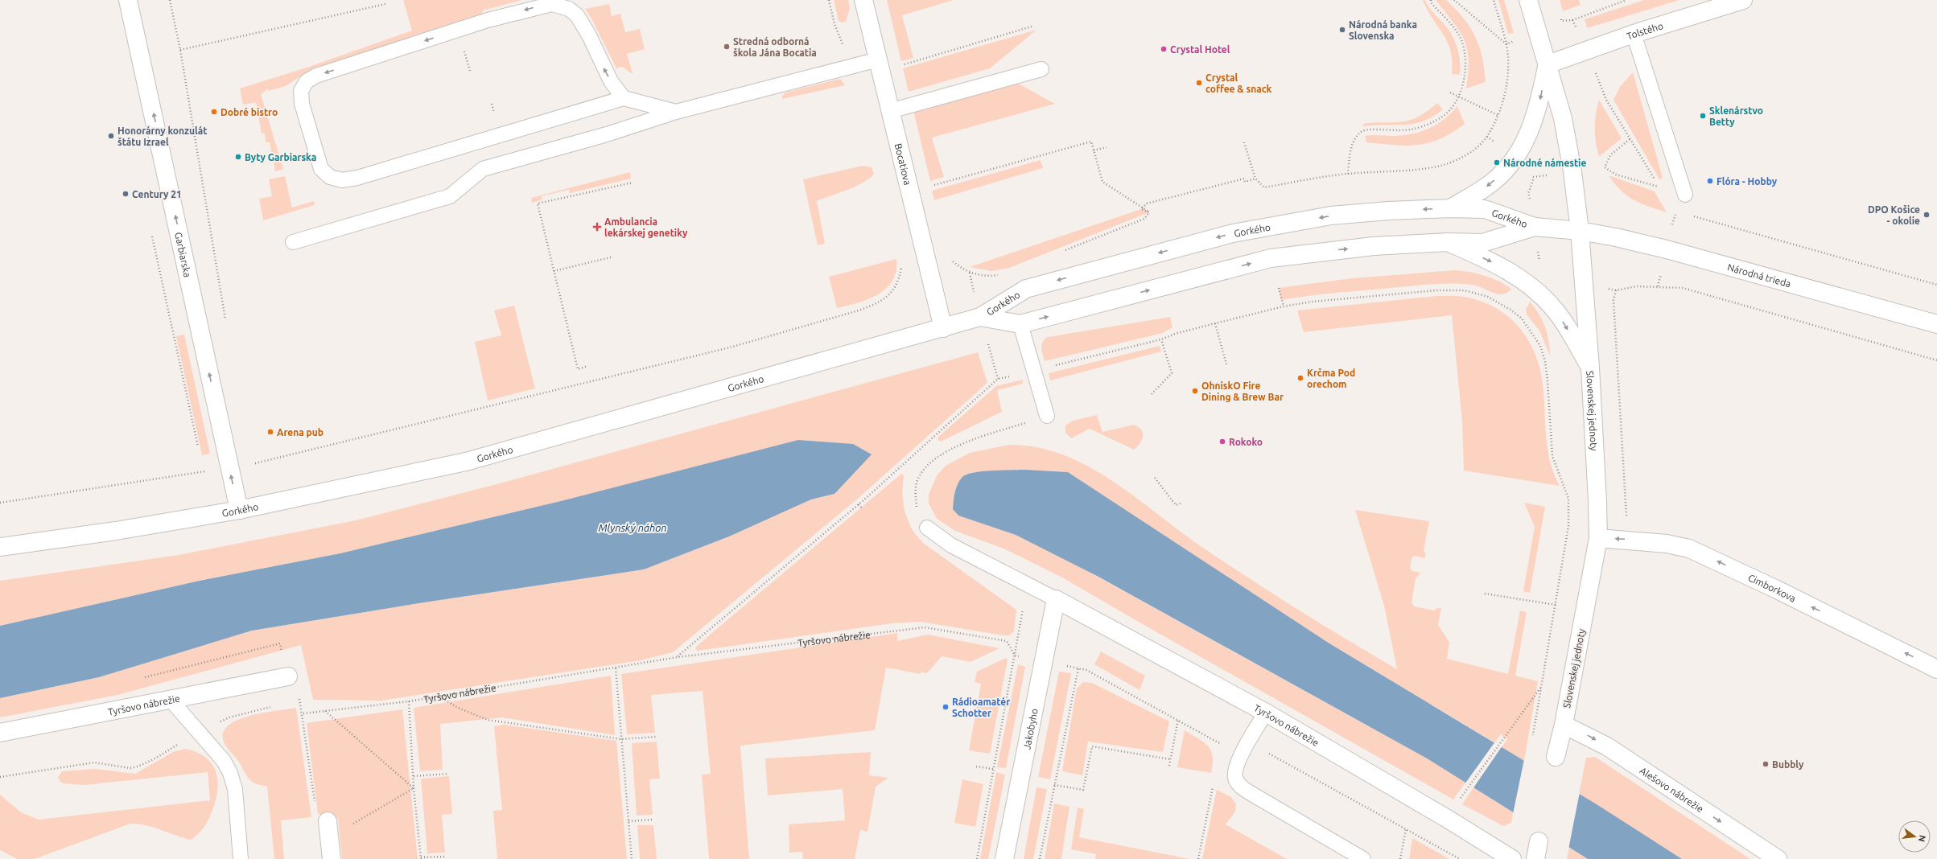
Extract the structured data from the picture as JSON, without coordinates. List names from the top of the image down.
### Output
{
  "streets": {
    "street": [
      "Tolstého",
      "Bocatiova",
      "Gorkého",
      "Garbiarska",
      "Národná trieda",
      "Slovenskej jednoty",
      "Cimborkova",
      "Tyršovo nábrežie",
      "Jakobyho",
      "Alešovo nábrežie"
    ]
  },
  "crossings": [
    ["Tolstého", "Slovenskej jednoty"],
    ["Bocatiova", "Gorkého"],
    ["Gorkého", "Garbiarska"],
    ["Gorkého", "Národná trieda"],
    ["Gorkého", "Slovenskej jednoty"],
    ["Národná trieda", "Slovenskej jednoty"],
    ["Slovenskej jednoty", "Cimborkova"],
    ["Slovenskej jednoty", "Alešovo nábrežie"],
    ["Tyršovo nábrežie", "Jakobyho"]
  ],
  "one_way": ["Garbiarska", "Cimborkova", "Alešovo nábrežie"],
  "water": ["Mlynský náhon"],
  "places": {
    "other": [
      "Národná banka Slovenska",
      "Stredná odborná škola Jána Bocatia",
      "Crystal Hotel",
      "Crystal coffee & snack",
      "Dobré bistro",
      "Sklenárstvo Betty",
      "Honorárny konzulát štátu Izrael",
      "Byty Garbiarska",
      "Národné námestie",
      "Flóra - Hobby",
      "Century 21",
      "DPO Košice - okolie",
      "Krčma Pod orechom",
      "OhniskO Fire Dining & Brew Bar",
      "Arena pub",
      "Rokoko",
      "Rádioamatér Schotter",
      "Bubbly"
    ],
    "health": ["Ambulancia lekárskej genetiky"]
  },
  "north": "right"
}
